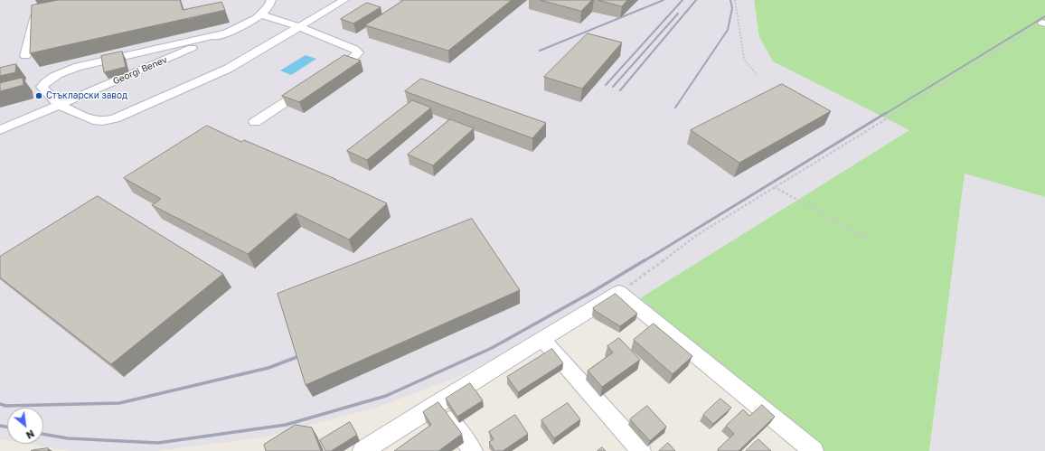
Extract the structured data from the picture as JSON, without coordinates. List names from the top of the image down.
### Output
{
  "streets": {
    "street": ["Georgi Benev"]
  },
  "places": ["Стъкларски завод"],
  "north": "bottom right"
}
